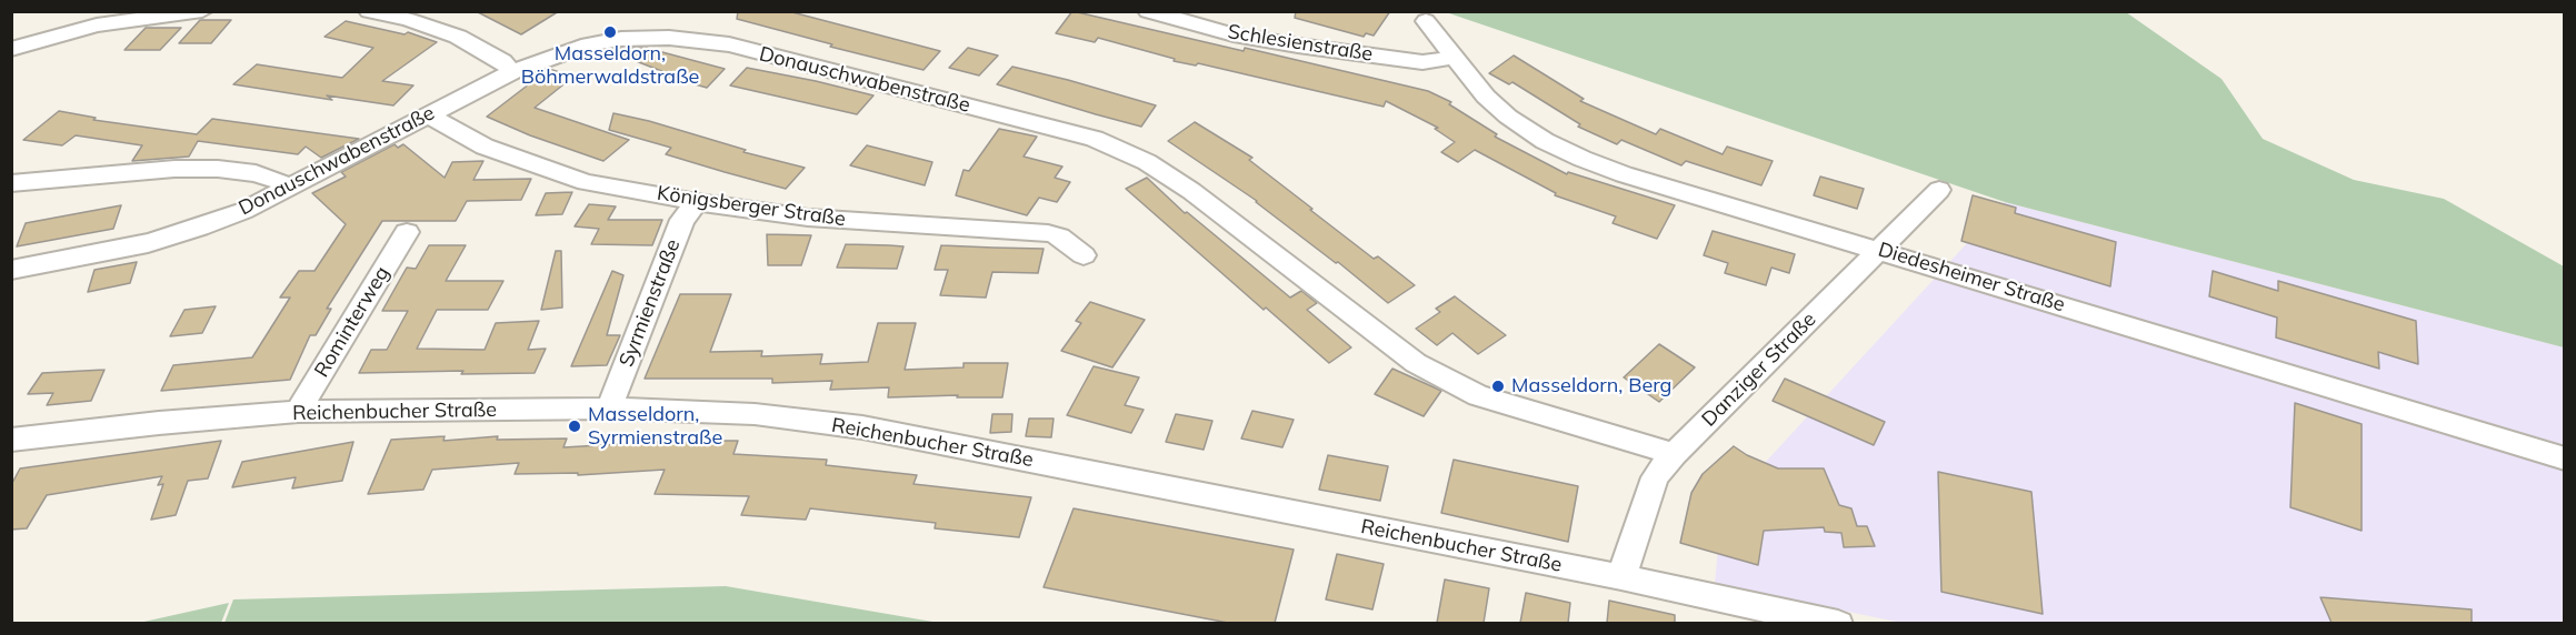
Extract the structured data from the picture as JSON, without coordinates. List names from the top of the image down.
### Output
{
  "streets": {
    "street": [
      "Schlesienstraße",
      "Donauschwabenstraße",
      "Königsberger Straße",
      "Diedesheimer Straße",
      "Syrmienstraße",
      "Rominterweg",
      "Danziger Straße",
      "Reichenbucher Straße"
    ]
  },
  "crossings": [
    ["Schlesienstraße", "Diedesheimer Straße"],
    ["Donauschwabenstraße", "Königsberger Straße"],
    ["Donauschwabenstraße", "Danziger Straße"],
    ["Königsberger Straße", "Syrmienstraße"],
    ["Diedesheimer Straße", "Danziger Straße"],
    ["Syrmienstraße", "Reichenbucher Straße"],
    ["Rominterweg", "Reichenbucher Straße"],
    ["Danziger Straße", "Reichenbucher Straße"]
  ],
  "places": ["Masseldorn, Böhmerwaldstraße", "Masseldorn, Berg", "Masseldorn, Syrmienstraße"]
}
